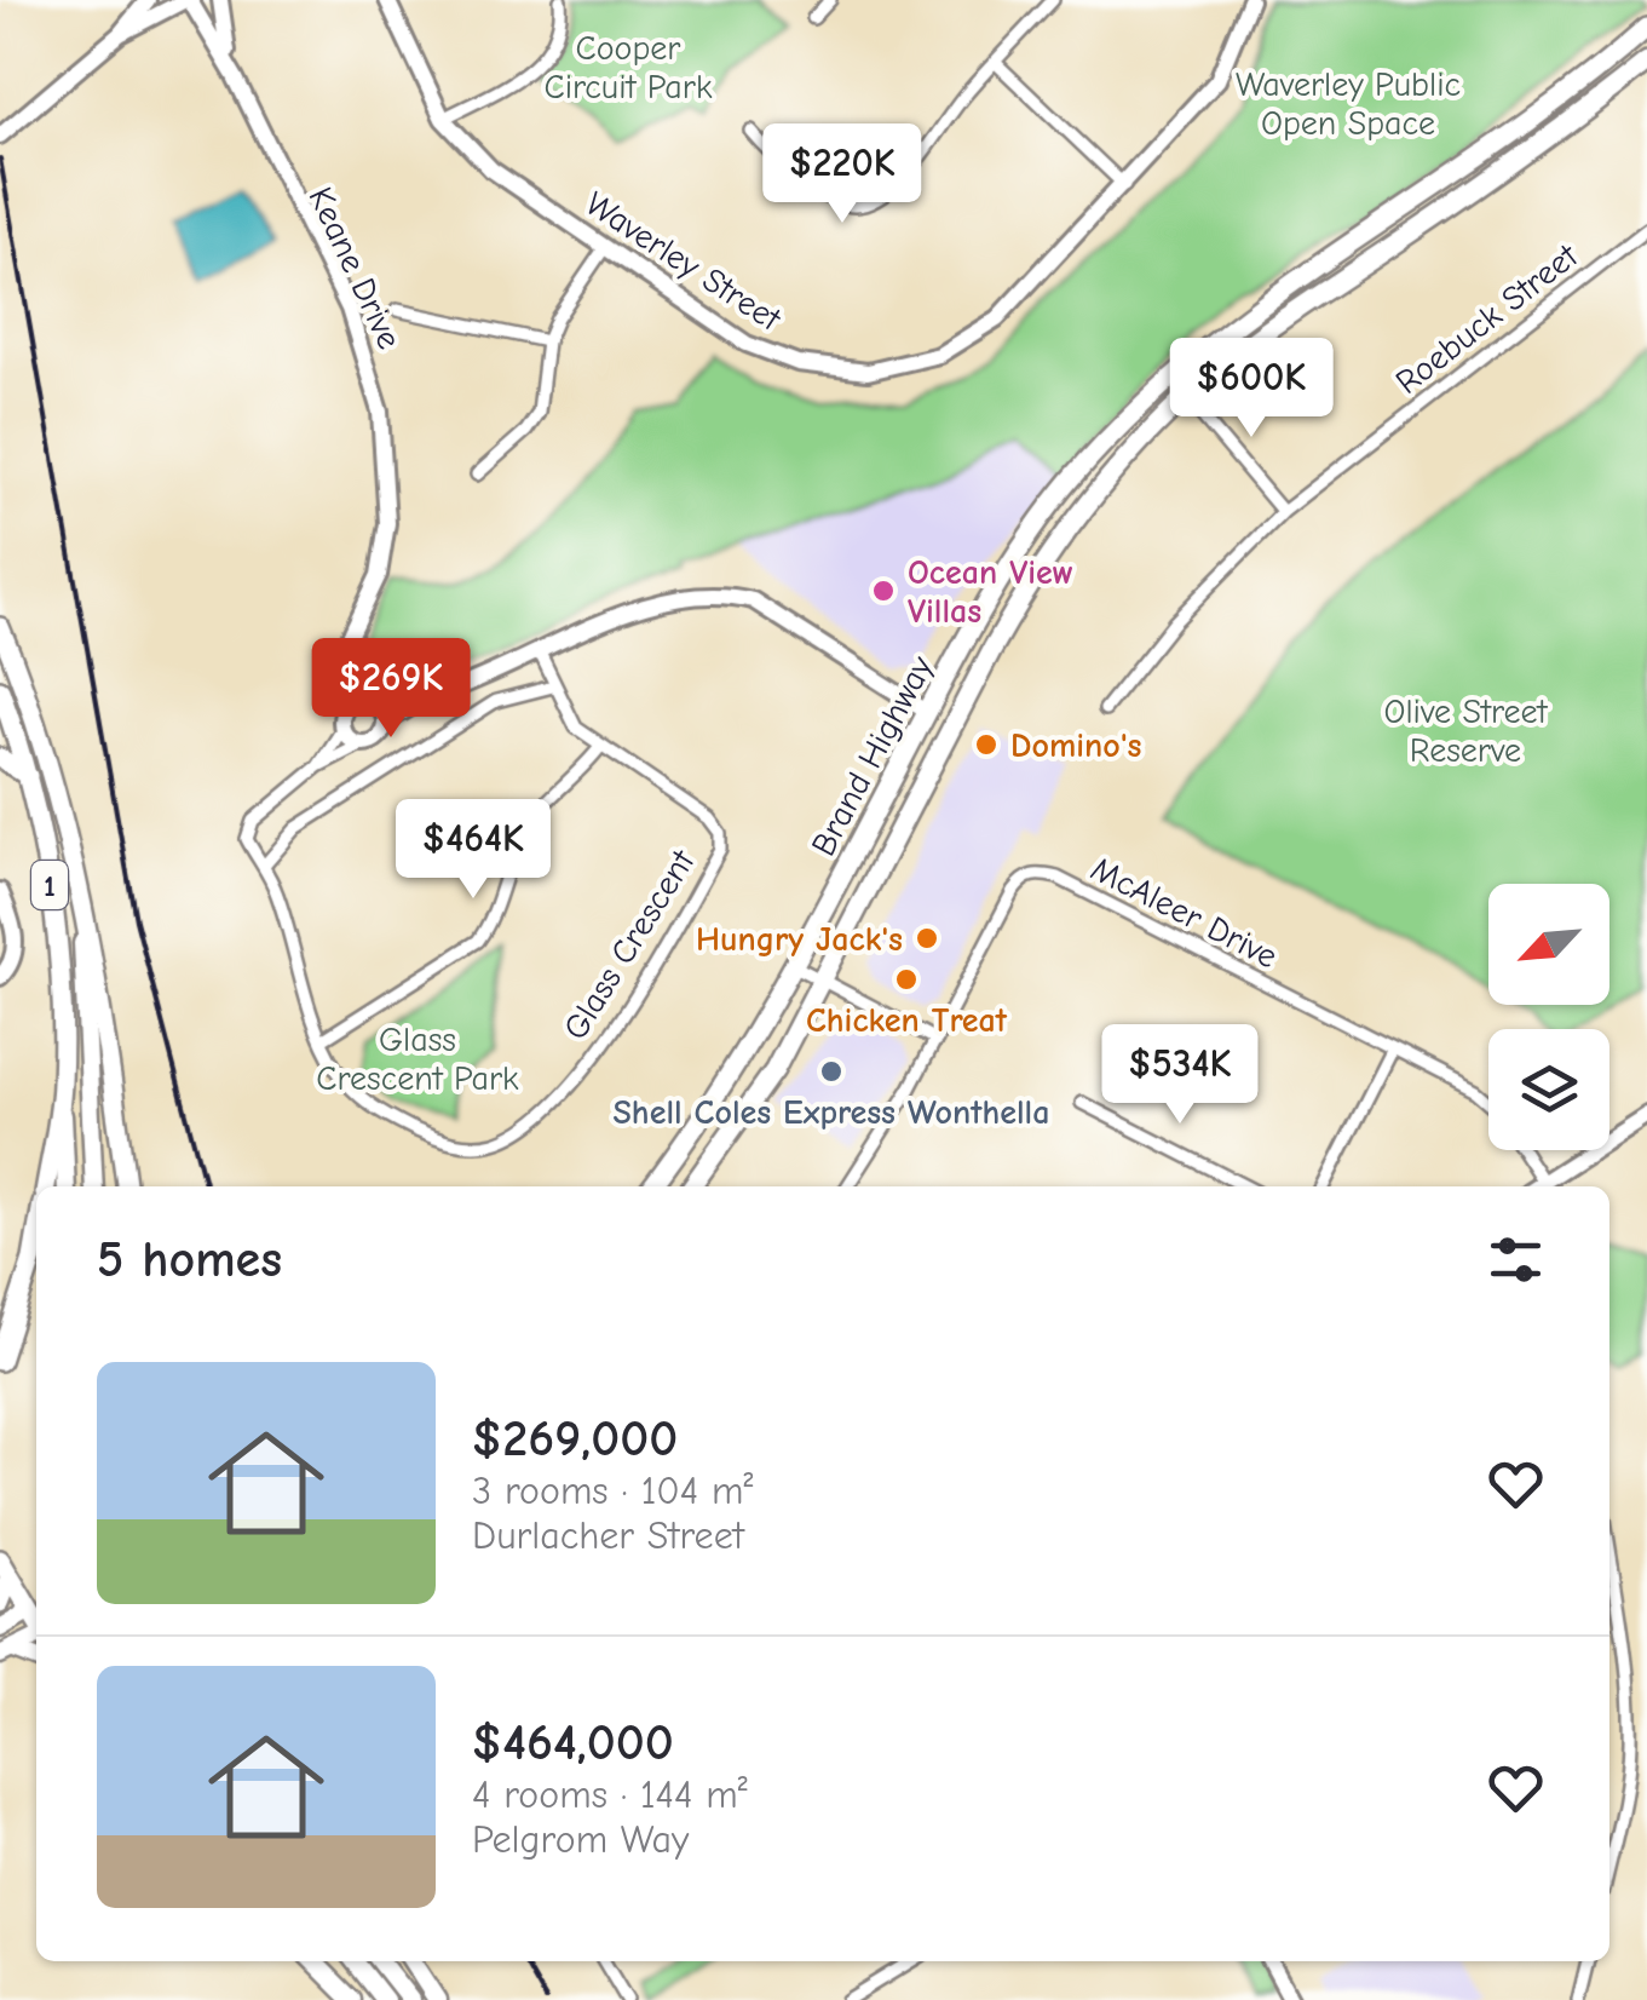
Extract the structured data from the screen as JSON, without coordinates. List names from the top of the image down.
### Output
{
  "streets": {
    "highway": ["Brand Highway", "1"],
    "street": [
      "Waverley Street",
      "Keane Drive",
      "Roebuck Street",
      "McAleer Drive",
      "Glass Crescent"
    ]
  },
  "parks": [
    "Cooper Circuit Park",
    "Waverley Public Open Space",
    "Olive Street Reserve",
    "Glass Crescent Park"
  ],
  "places": [
    "Ocean View Villas",
    "Domino's",
    "Hungry Jack's",
    "Chicken Treat",
    "Shell Coles Express Wonthella"
  ],
  "north": "bottom left",
  "page": {
    "price": [
      "$220K",
      "$600K",
      "$269K",
      "$464K",
      "$534K"
    ],
    "heading": "5 homes",
    "list": [
      {
        "name": "$269,000",
        "note": "3 rooms · 104 m² · Durlacher Street"
      },
      {
        "name": "$464,000",
        "note": "4 rooms · 144 m² · Pelgrom Way"
      }
    ]
  }
}
